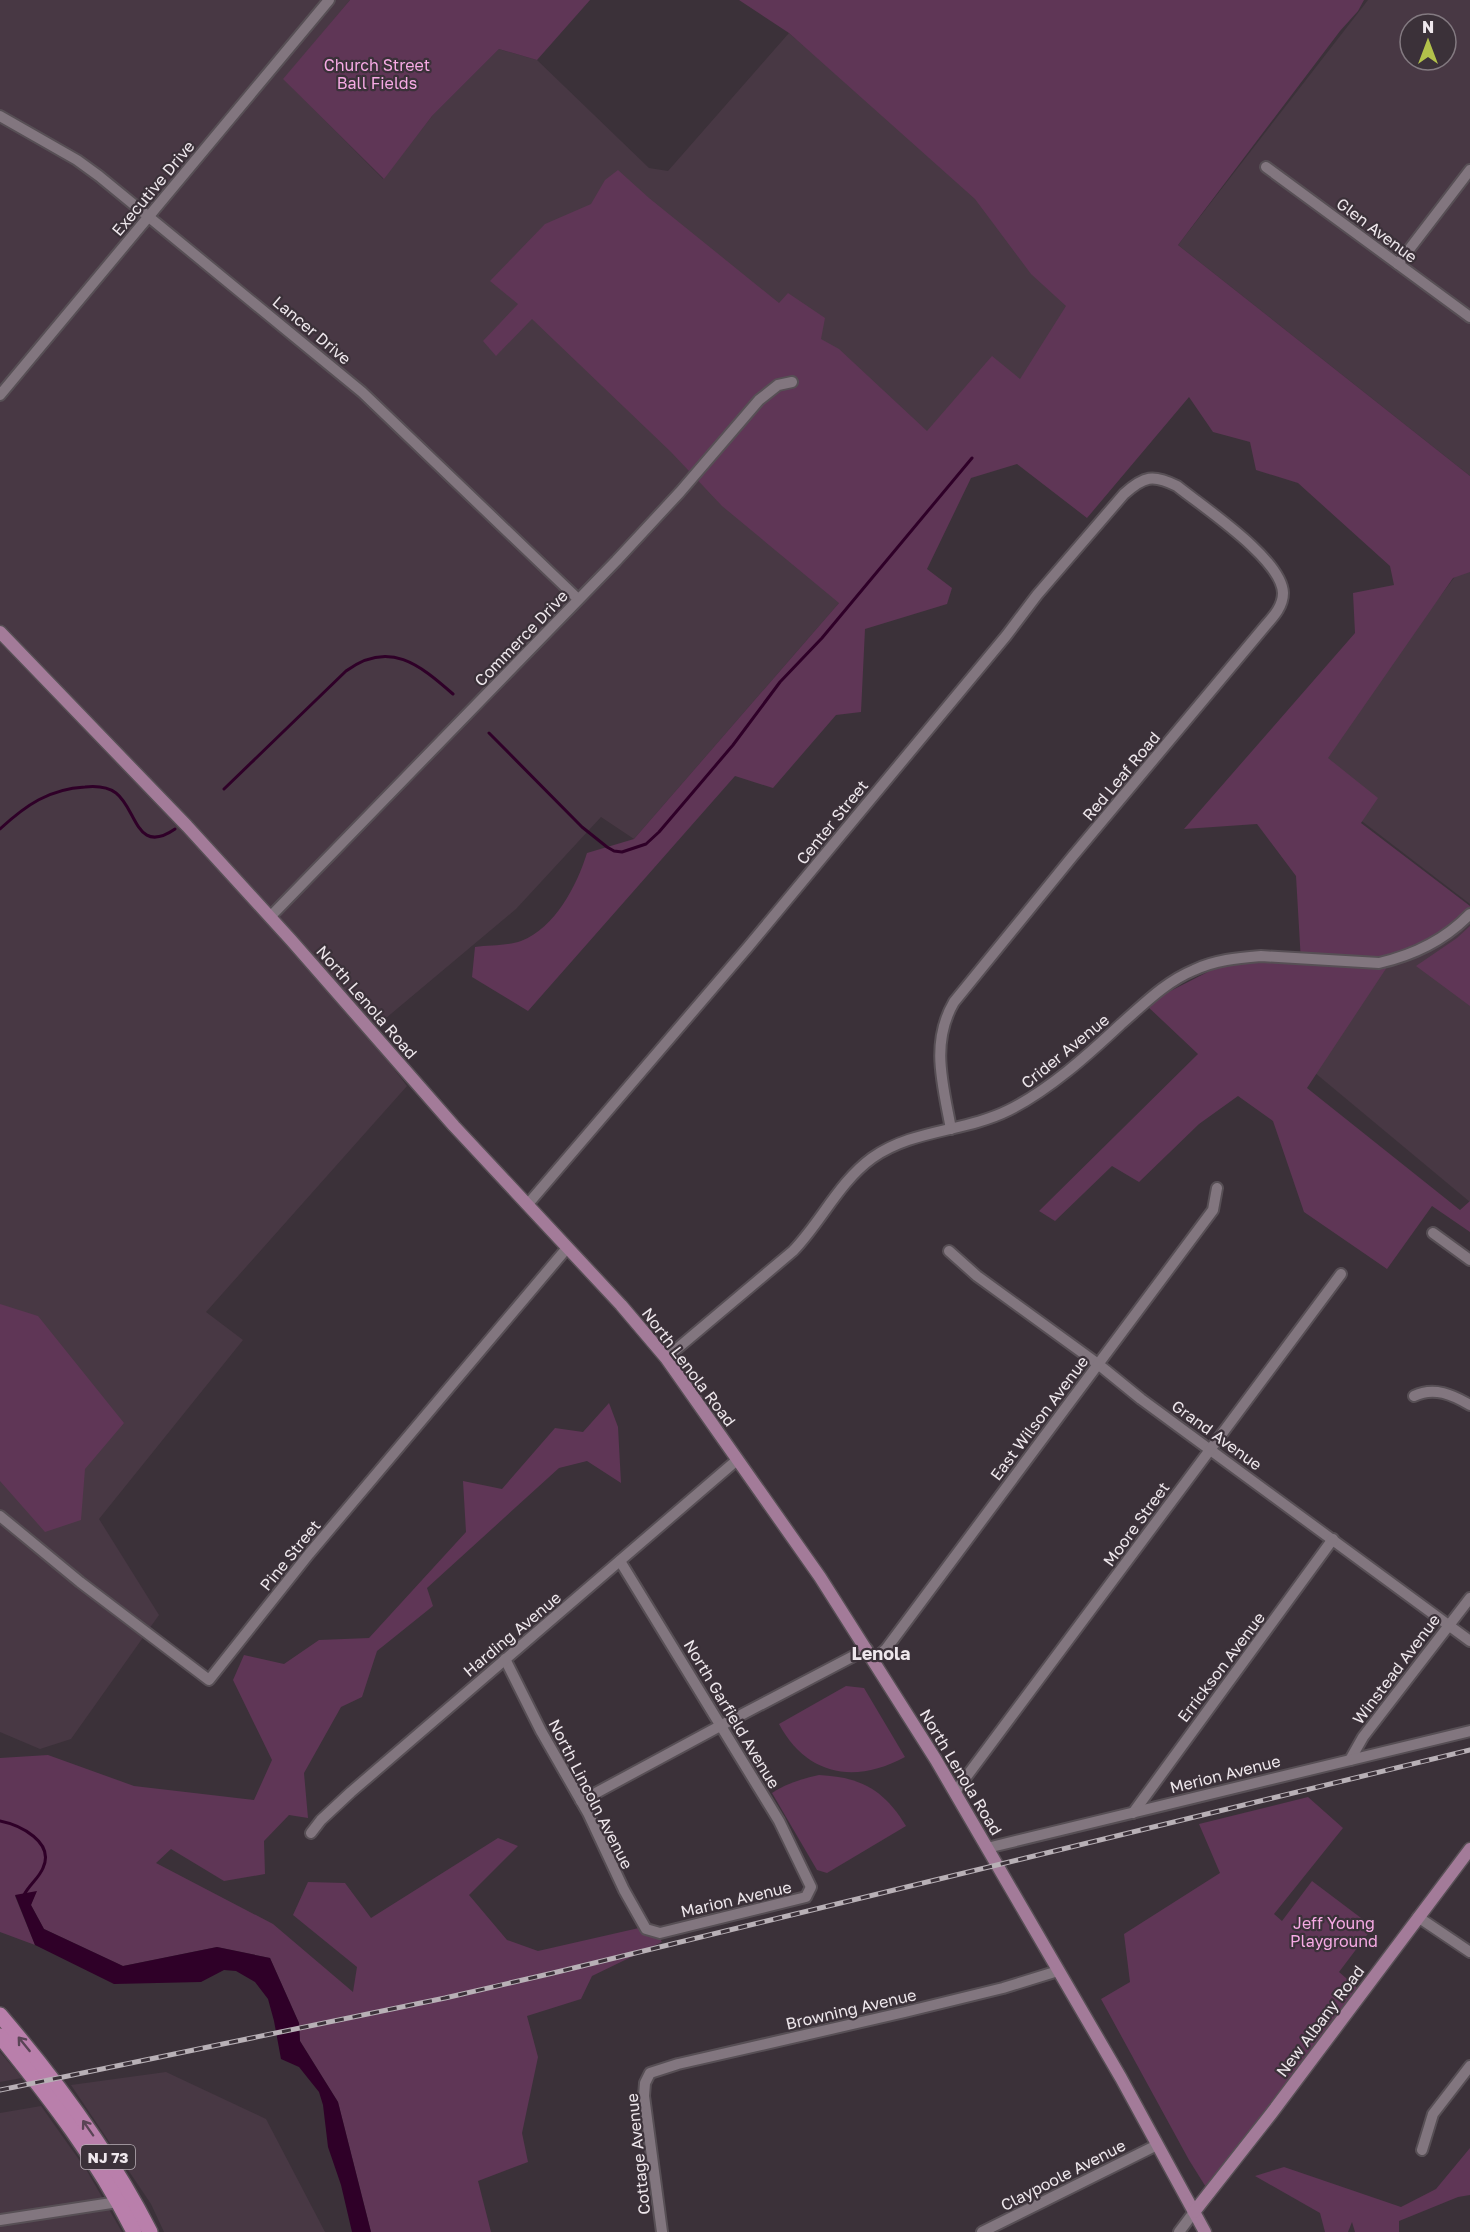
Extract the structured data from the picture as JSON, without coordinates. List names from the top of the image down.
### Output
{
  "streets": {
    "highway": ["NJ 73"],
    "main road": ["North Lenola Road", "New Albany Road"],
    "street": [
      "Executive Drive",
      "Glen Avenue",
      "Lancer Drive",
      "Commerce Drive",
      "Red Leaf Road",
      "Center Street",
      "Crider Avenue",
      "East Wilson Avenue",
      "Grand Avenue",
      "Moore Street",
      "Pine Street",
      "Harding Avenue",
      "Errickson Avenue",
      "Winstead Avenue",
      "North Garfield Avenue",
      "Merion Avenue",
      "North Lincoln Avenue",
      "Marion Avenue",
      "Browning Avenue",
      "Cottage Avenue",
      "Claypoole Avenue"
    ]
  },
  "crossings": [
    ["Executive Drive", "Lancer Drive"],
    ["Lancer Drive", "Commerce Drive"],
    ["Commerce Drive", "North Lenola Road"],
    ["Red Leaf Road", "Center Street"],
    ["Red Leaf Road", "Crider Avenue"],
    ["Center Street", "North Lenola Road"],
    ["North Lenola Road", "Crider Avenue"],
    ["North Lenola Road", "East Wilson Avenue"],
    ["North Lenola Road", "Moore Street"],
    ["North Lenola Road", "Pine Street"],
    ["North Lenola Road", "Harding Avenue"],
    ["North Lenola Road", "Merion Avenue"],
    ["North Lenola Road", "Browning Avenue"],
    ["North Lenola Road", "New Albany Road"],
    ["North Lenola Road", "Claypoole Avenue"],
    ["East Wilson Avenue", "Grand Avenue"],
    ["East Wilson Avenue", "North Garfield Avenue"],
    ["East Wilson Avenue", "North Lincoln Avenue"],
    ["Grand Avenue", "Moore Street"],
    ["Grand Avenue", "Errickson Avenue"],
    ["Grand Avenue", "Winstead Avenue"],
    ["Harding Avenue", "North Garfield Avenue"],
    ["Harding Avenue", "North Lincoln Avenue"],
    ["Errickson Avenue", "Merion Avenue"],
    ["Winstead Avenue", "Merion Avenue"],
    ["North Garfield Avenue", "Marion Avenue"],
    ["North Lincoln Avenue", "Marion Avenue"],
    ["Browning Avenue", "Cottage Avenue"]
  ],
  "districts": ["Lenola"],
  "parks": ["Church Street Ball Fields", "Jeff Young Playground"],
  "north": "top"
}
